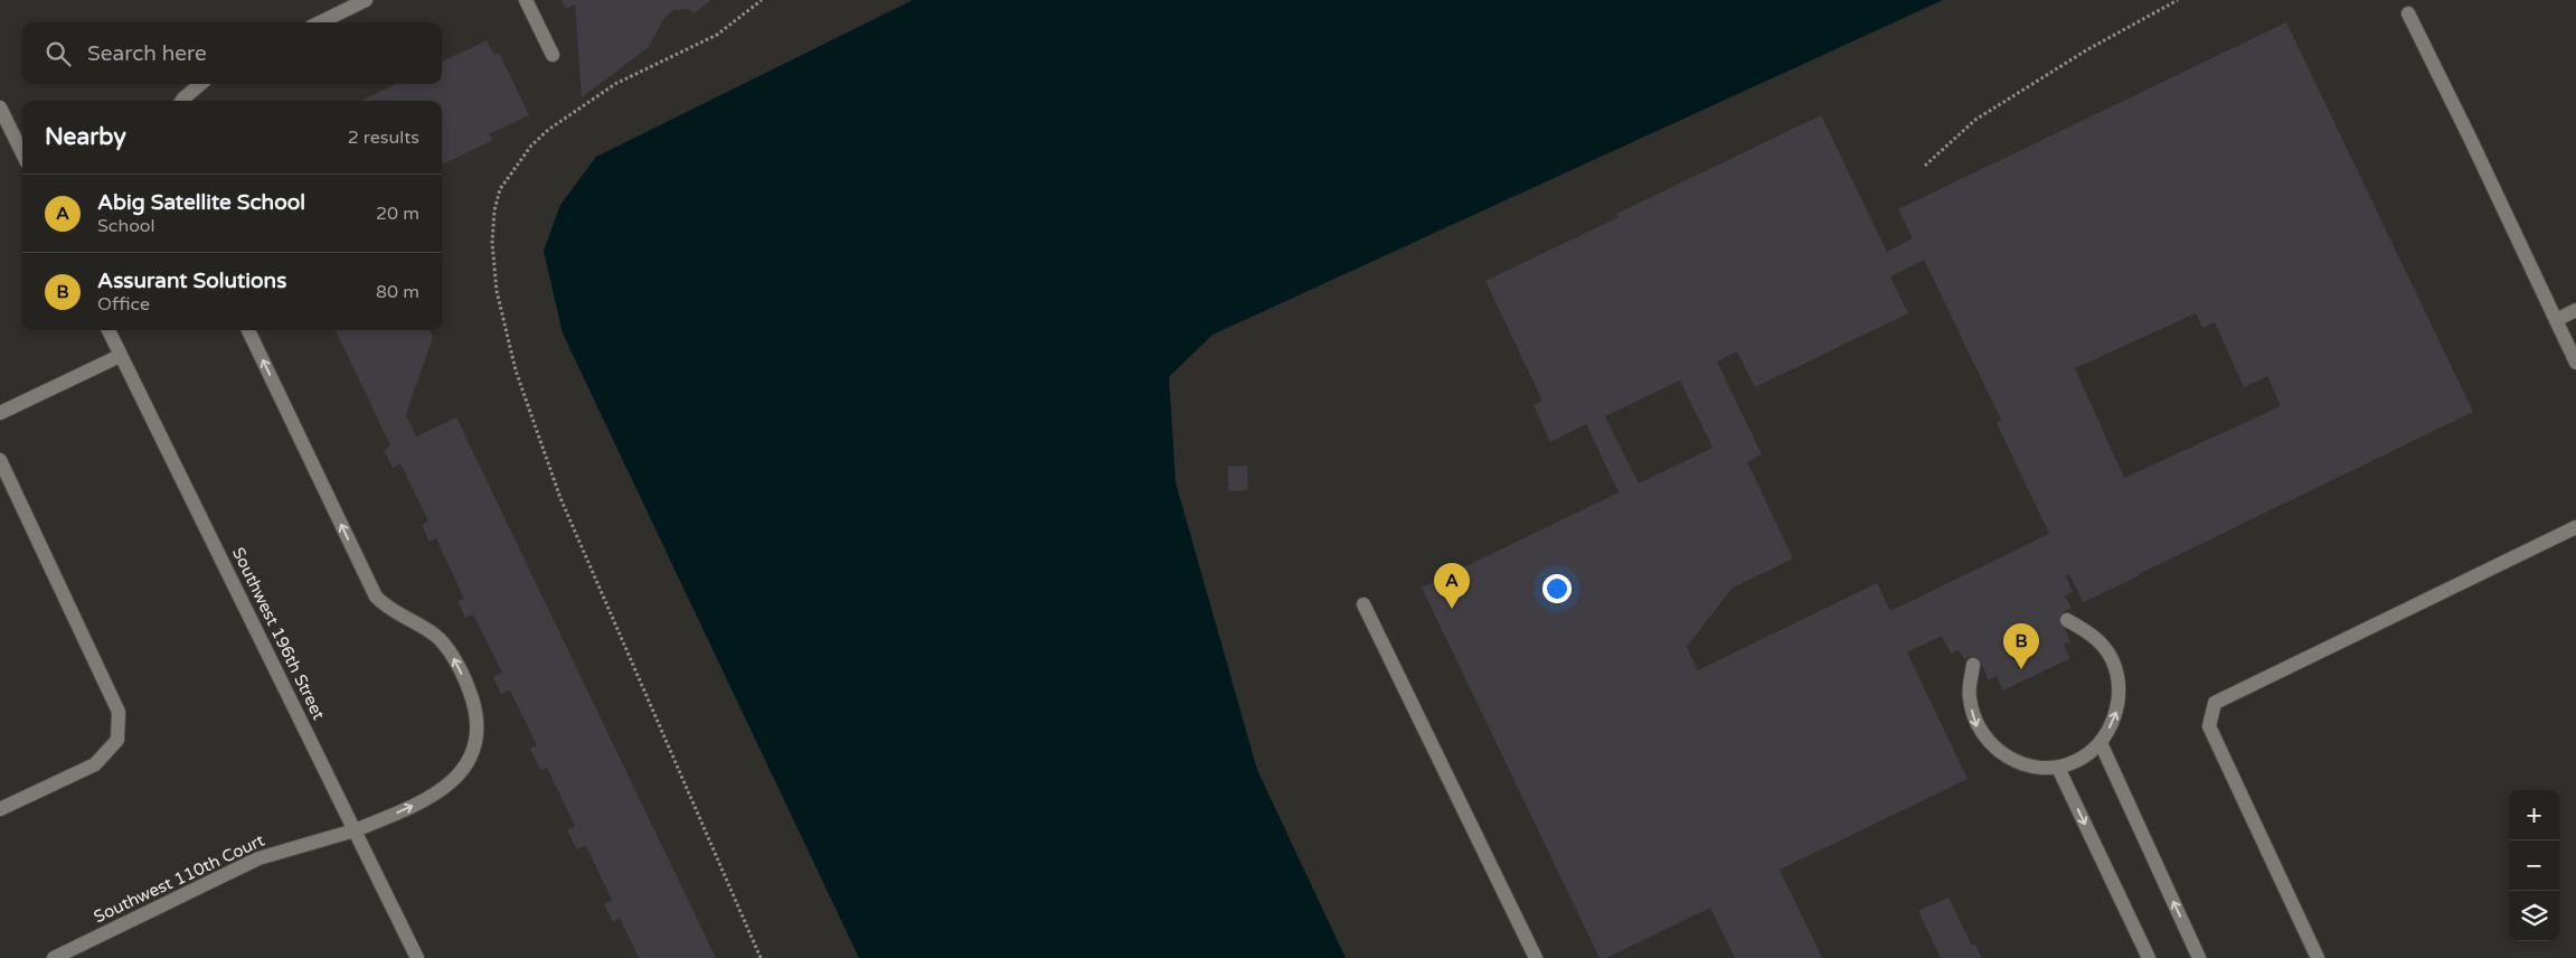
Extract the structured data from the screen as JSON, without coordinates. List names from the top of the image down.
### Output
{
  "streets": {
    "street": ["Southwest 196th Street", "Southwest 110th Court"]
  },
  "crossings": [
    ["Southwest 196th Street", "Southwest 110th Court"]
  ],
  "page": {
    "search": "Search here",
    "heading": ["Nearby", "2 results"],
    "list": [
      {
        "mark": "A",
        "name": "Abig Satellite School",
        "note": "School",
        "value": "20 m"
      },
      {
        "mark": "B",
        "name": "Assurant Solutions",
        "note": "Office",
        "value": "80 m"
      }
    ],
    "pins": ["A", "B"],
    "map_buttons": ["+", "−"]
  }
}
